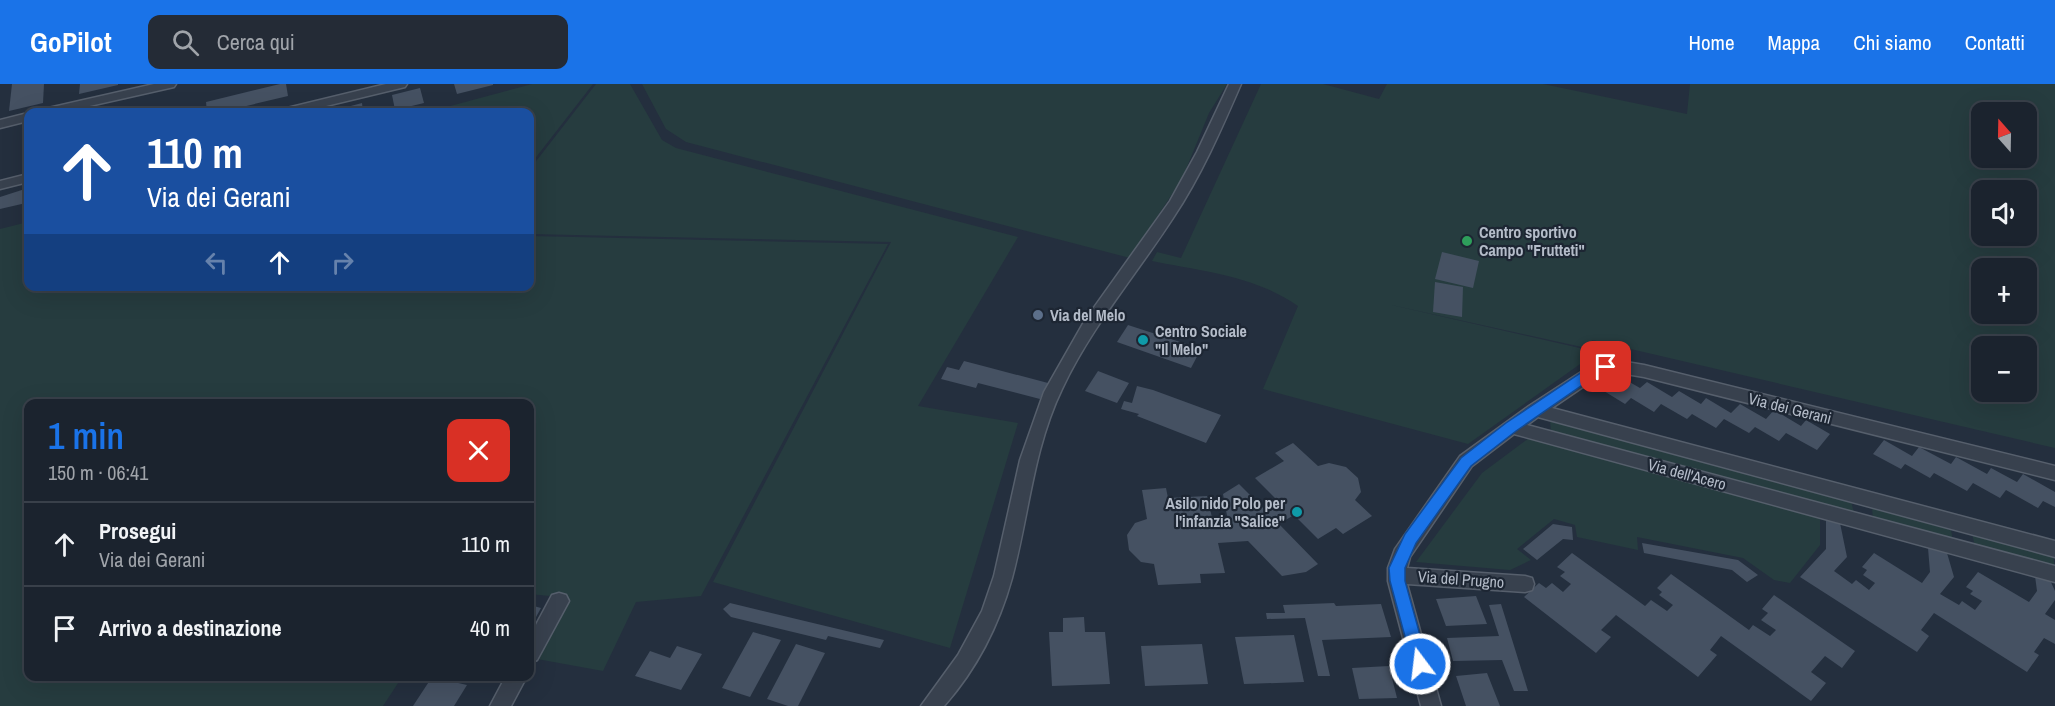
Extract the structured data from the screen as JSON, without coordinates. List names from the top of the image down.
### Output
{
  "streets": {
    "street": ["Via dei Gerani", "Via dell'Acero", "Via del Prugno"]
  },
  "crossings": [
    ["Via dei Gerani", "Via dell'Acero"],
    ["Via dei Gerani", "Via del Prugno"]
  ],
  "places": [
    "Centro sportivo Campo \"Frutteti\"",
    "Via del Melo",
    "Centro Sociale \"Il Melo\"",
    "Asilo nido Polo per l'infanzia \"Salice\""
  ],
  "north": "top",
  "page": {
    "header": "GoPilot",
    "search": "Cerca qui",
    "nav": [
      "Home",
      "Mappa",
      "Chi siamo",
      "Contatti"
    ],
    "map_buttons": ["+", "−"],
    "turn": ["110 m", "Via dei Gerani"],
    "heading": ["1 min", "150 m · 06:41"],
    "list": [
      {
        "name": "Prosegui",
        "note": "Via dei Gerani",
        "value": "110 m"
      },
      {
        "name": "Arrivo a destinazione",
        "value": "40 m"
      }
    ]
  }
}
